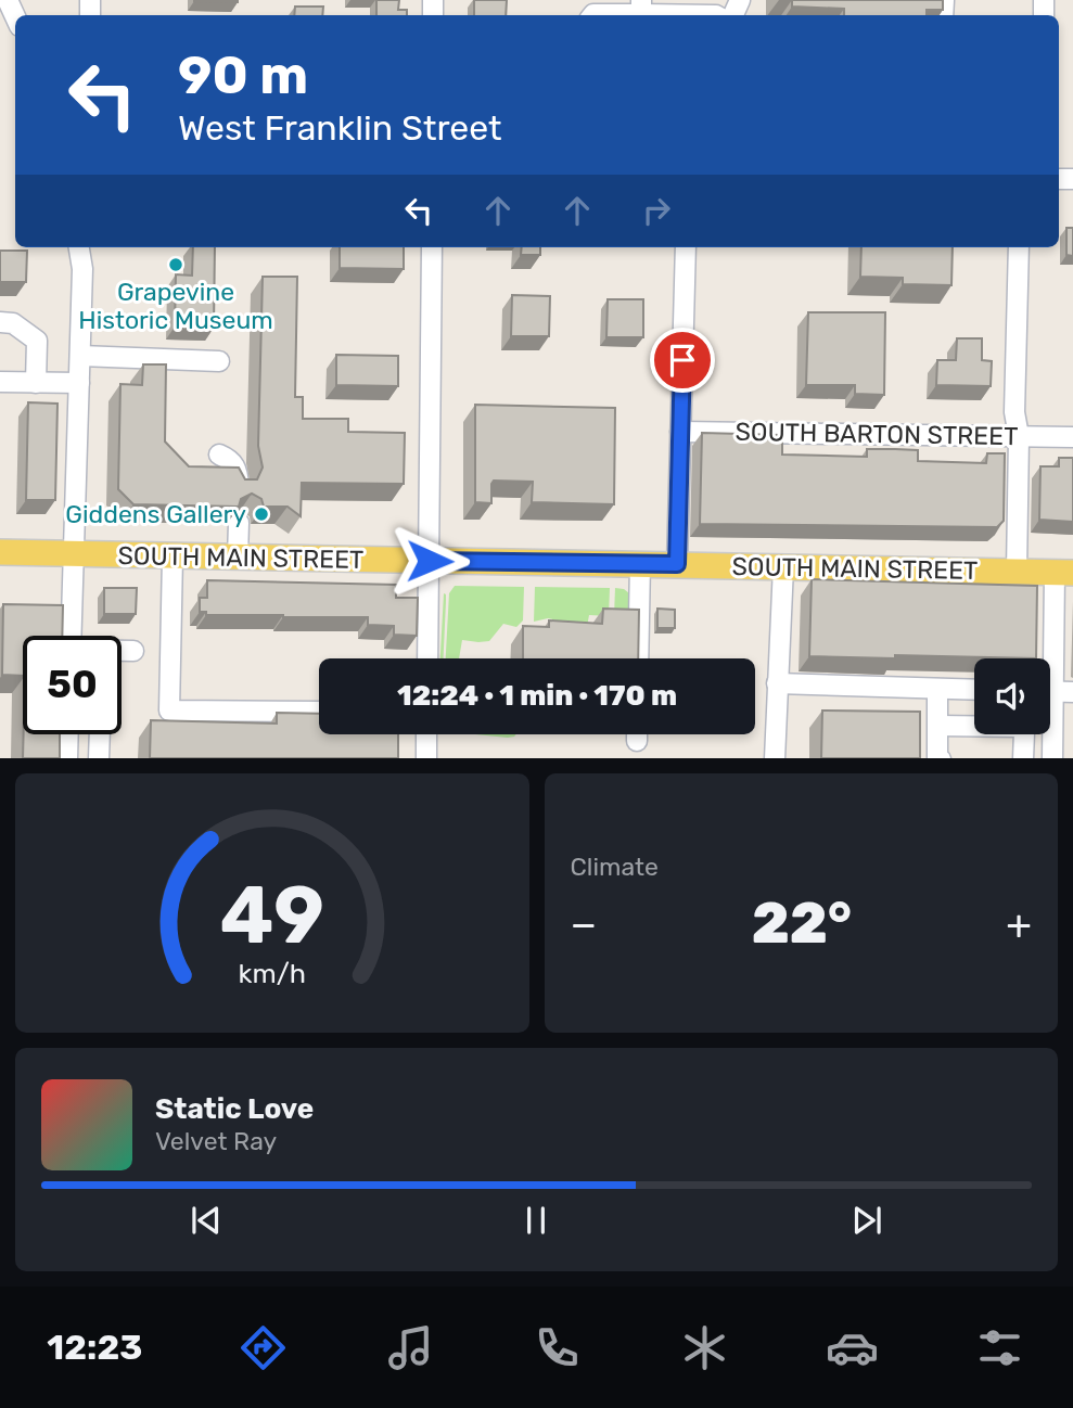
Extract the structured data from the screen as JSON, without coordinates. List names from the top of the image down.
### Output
{
  "streets": {
    "main road": ["SOUTH MAIN STREET"],
    "street": ["SOUTH BARTON STREET"]
  },
  "places": ["Grapevine Historic Museum", "Giddens Gallery"],
  "page": {
    "turn": ["90 m", "West Franklin Street"],
    "limit": "50",
    "trip": "12:24 · 1 min · 170 m",
    "tile": "Climate",
    "heat": ["−", "22°", "+"],
    "song": ["Static Love", "Velvet Ray"],
    "tabs": "12:23",
    "gauge": ["49", "km/h"]
  }
}
